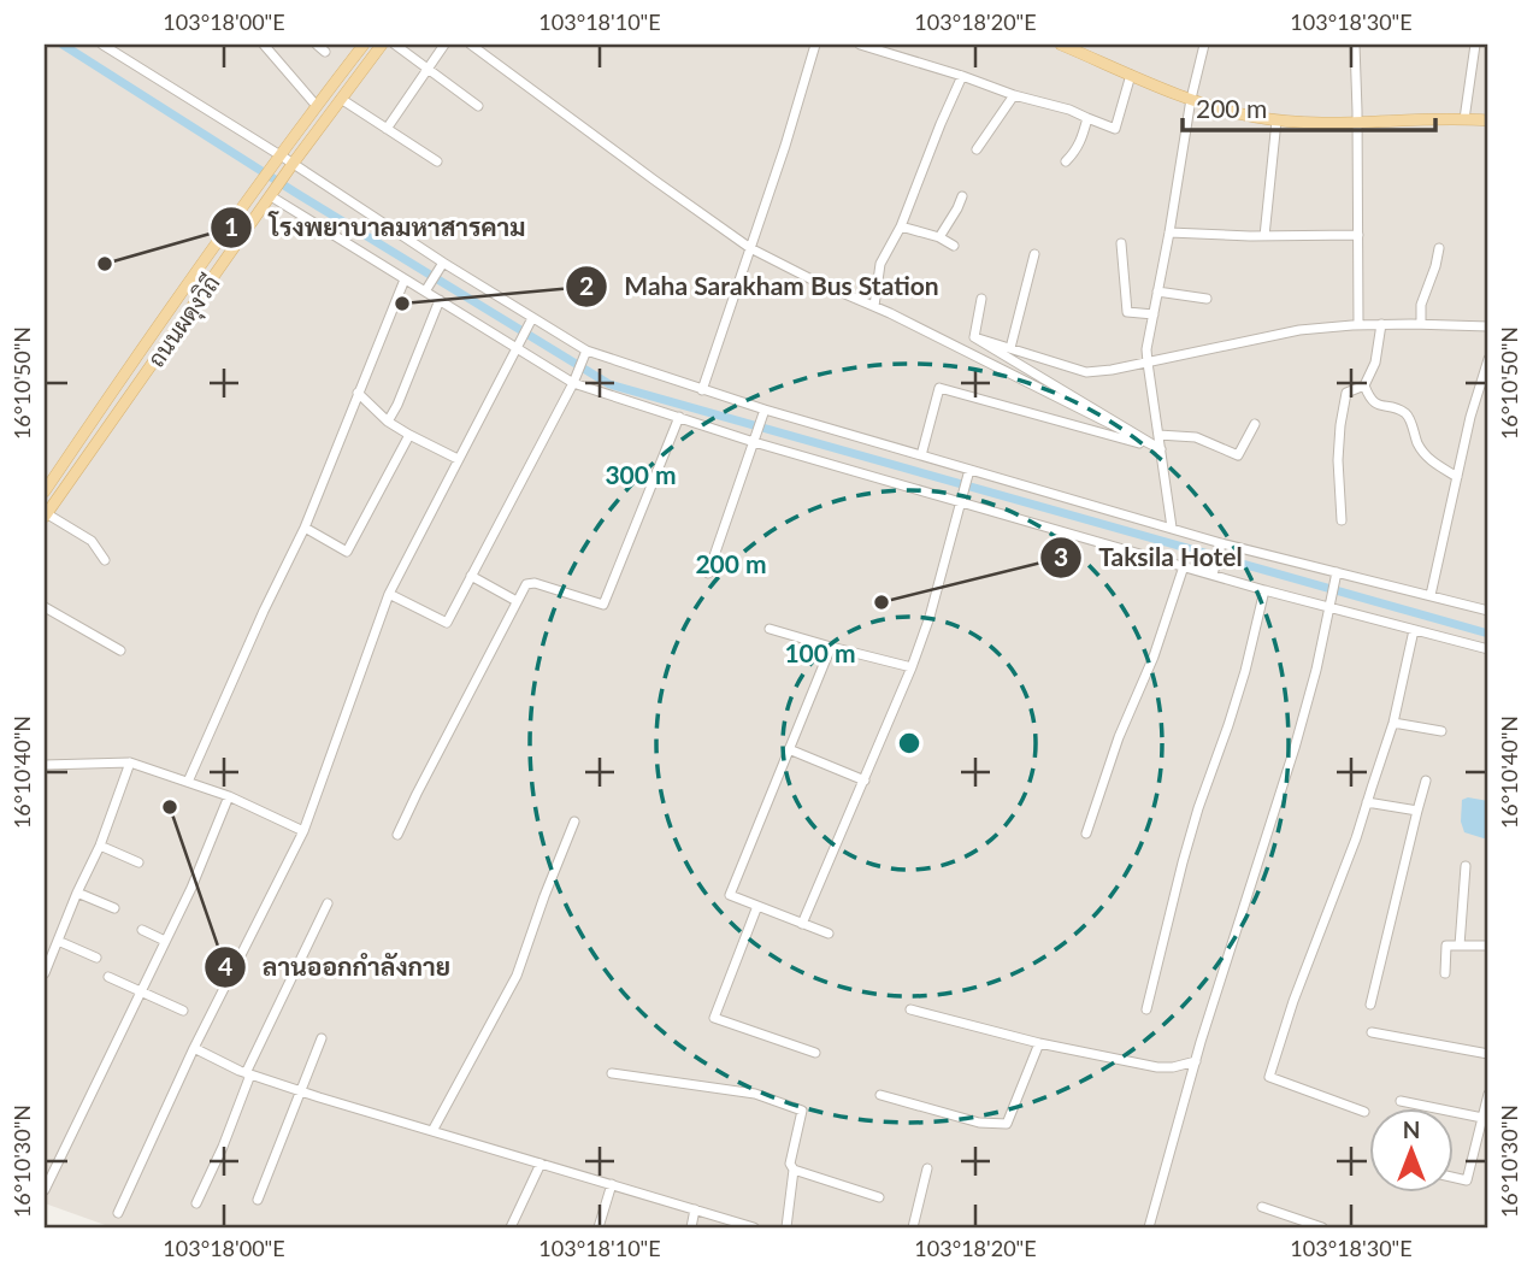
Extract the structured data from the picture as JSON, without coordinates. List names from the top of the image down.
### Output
{
  "streets": {
    "main road": ["ถนนผดุงวิถี"]
  },
  "places": [
    "โรงพยาบาลมหาสารคาม",
    "Maha Sarakham Bus Station",
    "Taksila Hotel",
    "ลานออกกำลังกาย"
  ],
  "scale_bar": "200 m",
  "north": "top",
  "coordinates": [
    "103°18'00\"E",
    "103°18'10\"E",
    "103°18'20\"E",
    "103°18'30\"E",
    "16°10'50\"N",
    "16°10'40\"N",
    "16°10'30\"N"
  ],
  "rings": ["300 m", "200 m", "100 m"]
}
